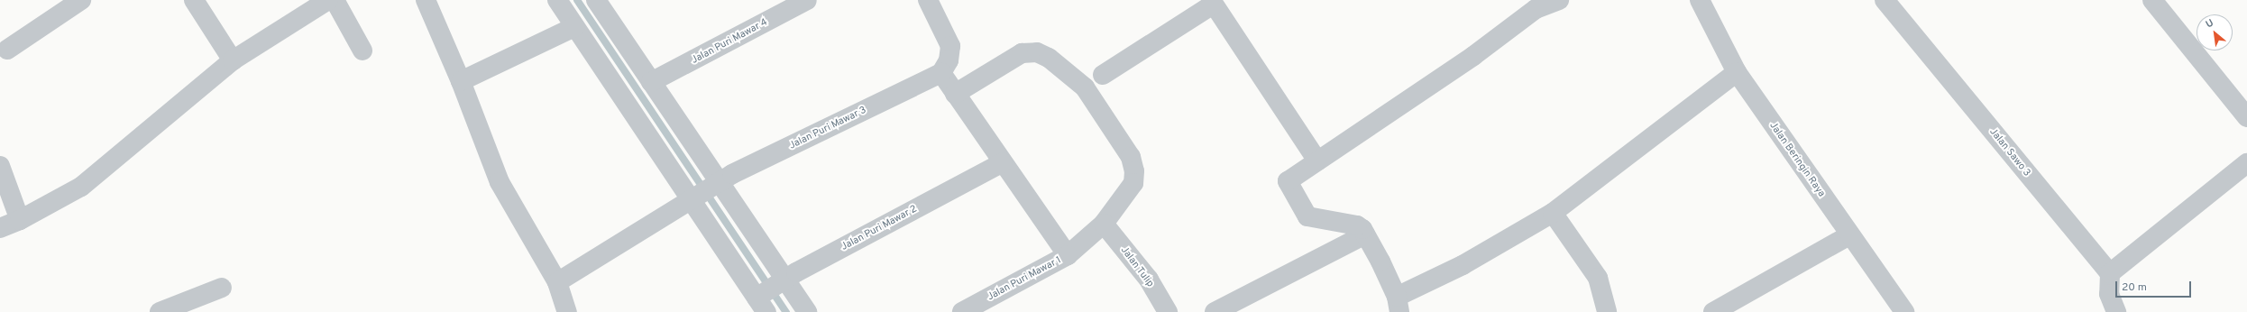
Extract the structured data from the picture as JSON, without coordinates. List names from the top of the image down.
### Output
{
  "streets": {
    "street": [
      "Jalan Puri Mawar 4",
      "Jalan Puri Mawar 3",
      "Jalan Sawo 3",
      "Jalan Beringin Raya",
      "Jalan Puri Mawar 2",
      "Jalan Tulip",
      "Jalan Puri Mawar 1"
    ]
  },
  "crossings": [
    ["Jalan Tulip", "Jalan Puri Mawar 1"]
  ],
  "scale_bar": "20 m",
  "north": "top left"
}
